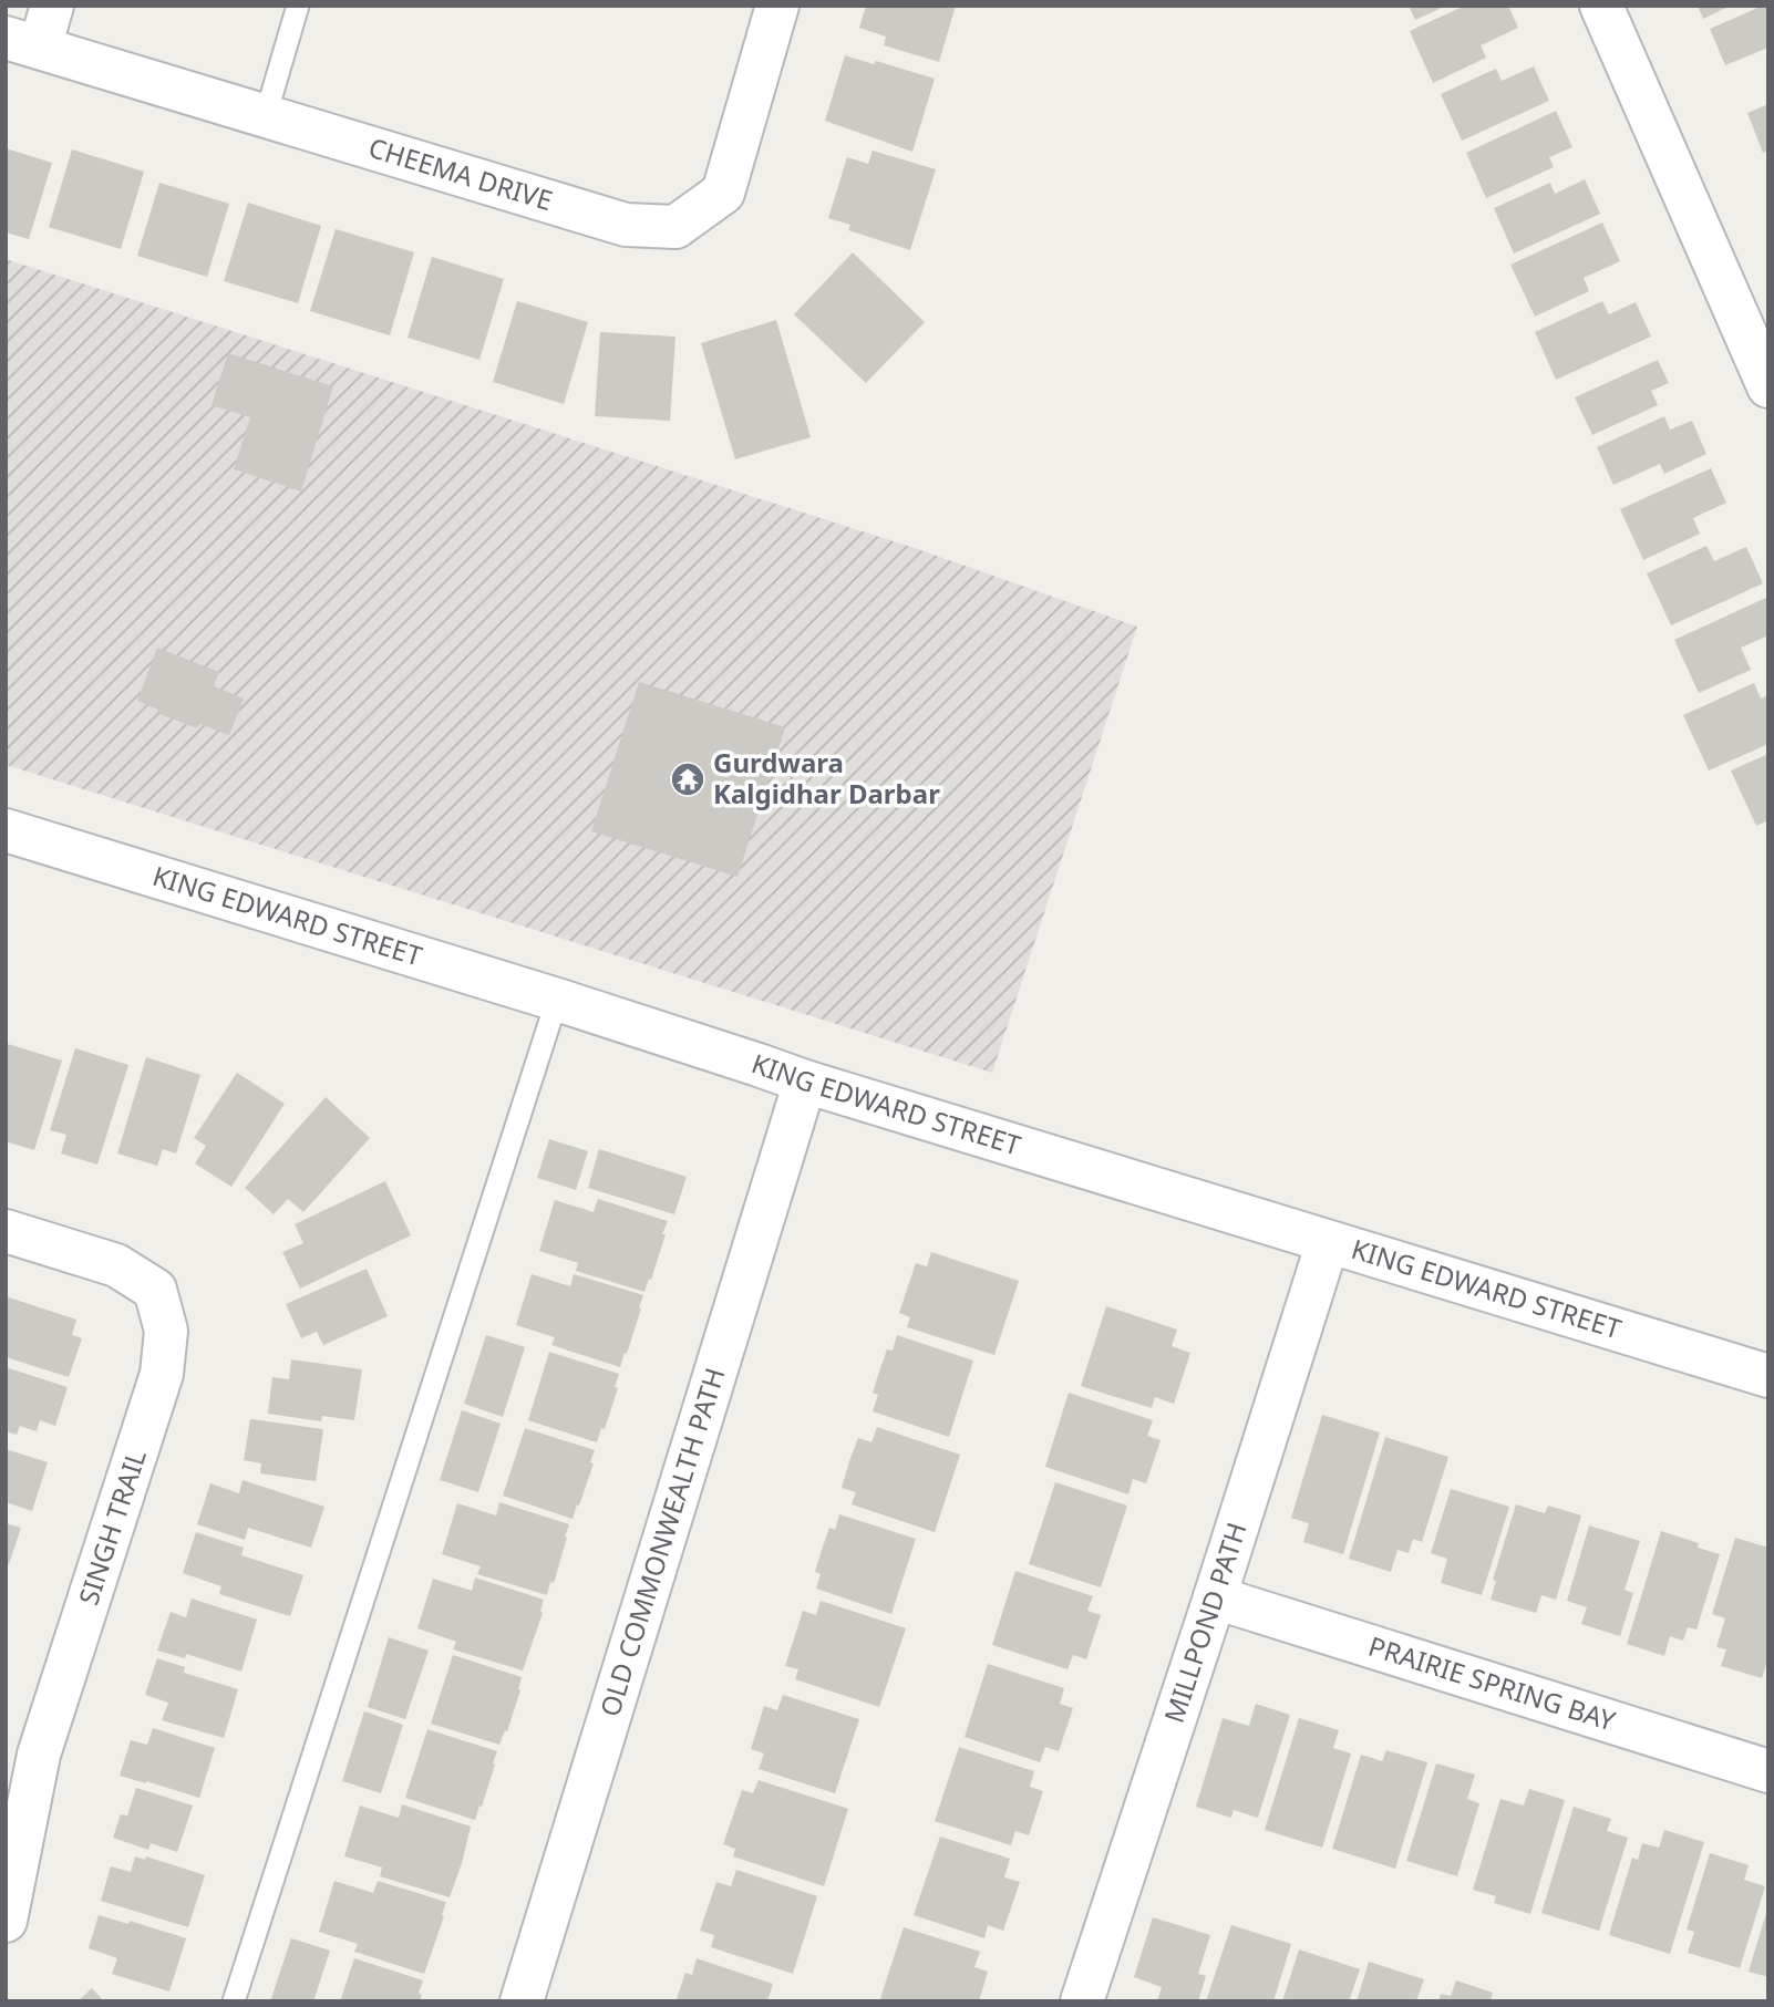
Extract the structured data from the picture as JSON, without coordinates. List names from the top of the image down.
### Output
{
  "streets": {
    "street": [
      "CHEEMA DRIVE",
      "KING EDWARD STREET",
      "SINGH TRAIL",
      "OLD COMMONWEALTH PATH",
      "MILLPOND PATH",
      "PRAIRIE SPRING BAY"
    ]
  },
  "crossings": [
    ["KING EDWARD STREET", "OLD COMMONWEALTH PATH"],
    ["KING EDWARD STREET", "MILLPOND PATH"],
    ["MILLPOND PATH", "PRAIRIE SPRING BAY"]
  ],
  "places": {
    "temple": ["Gurdwara Kalgidhar Darbar"]
  }
}
